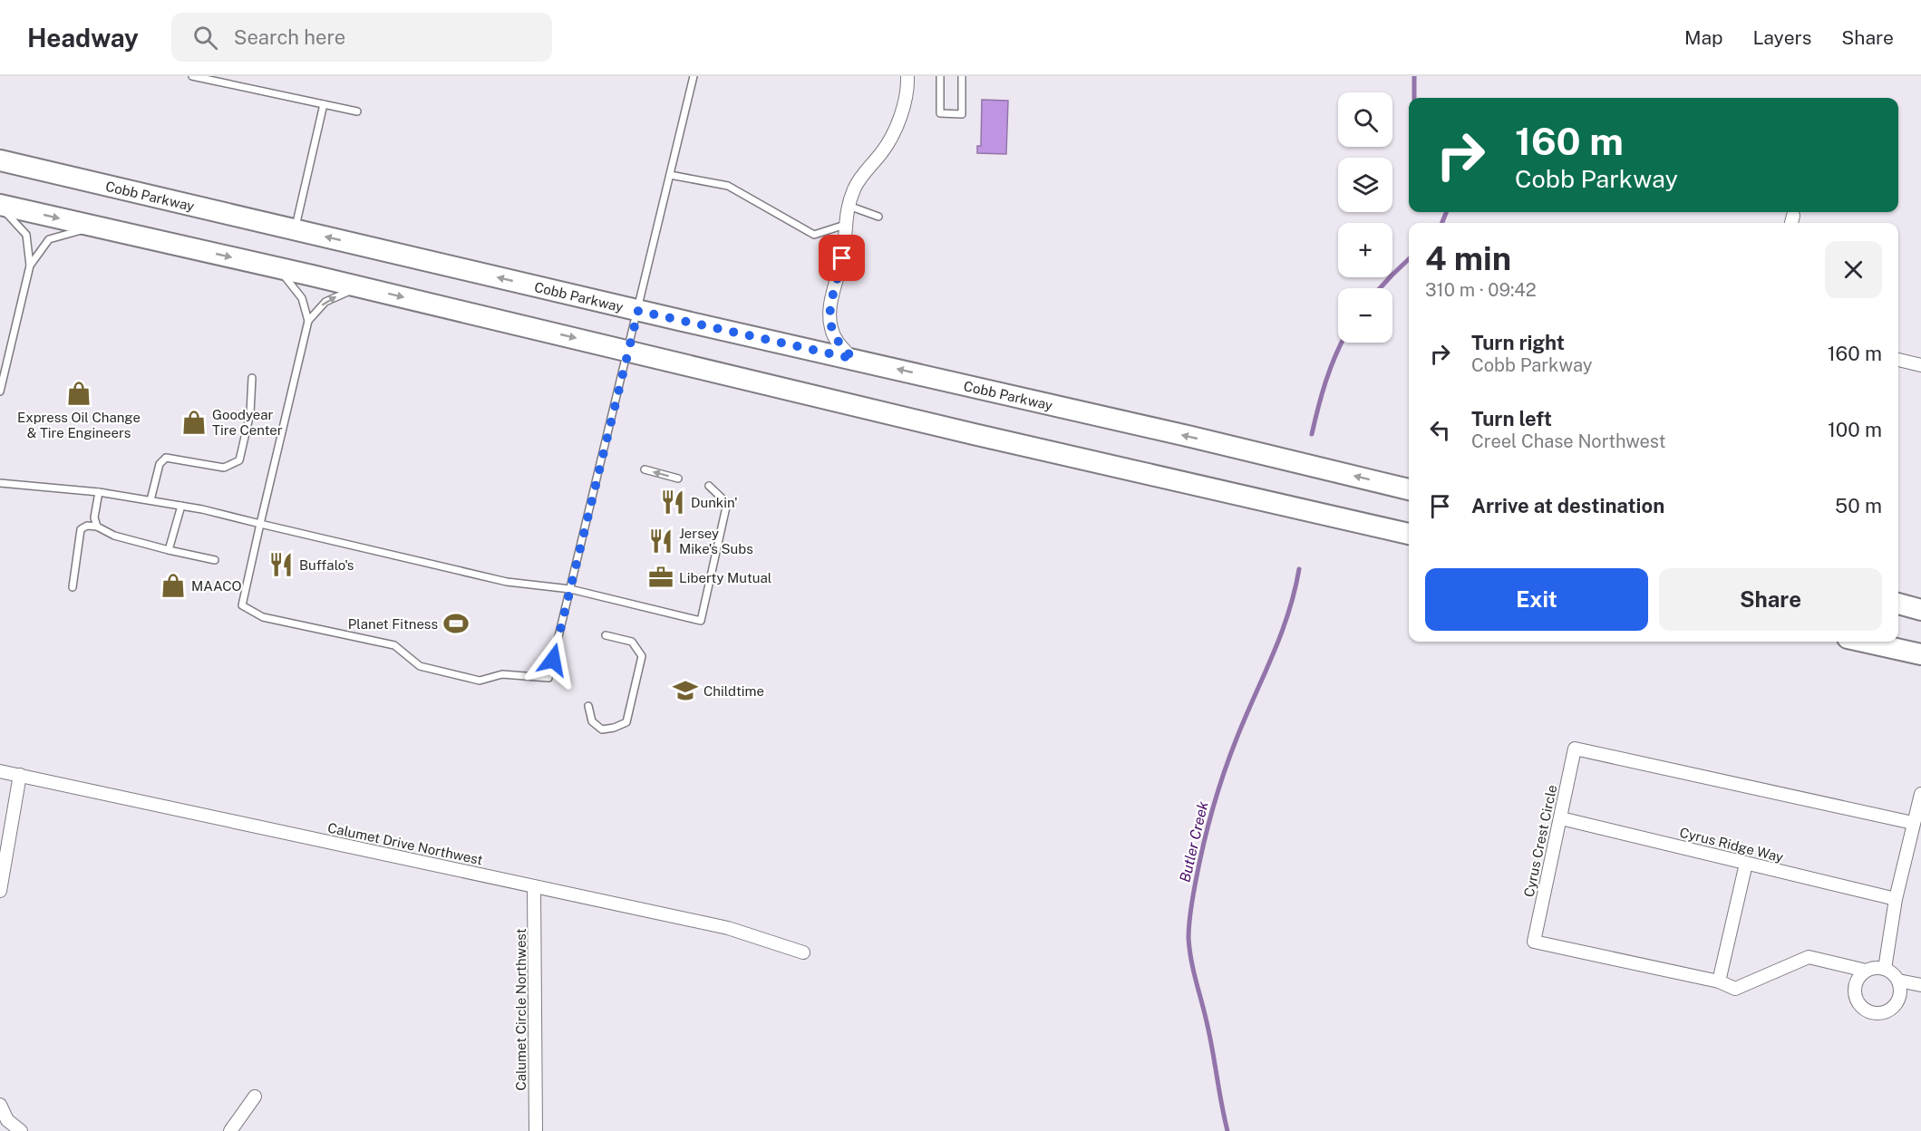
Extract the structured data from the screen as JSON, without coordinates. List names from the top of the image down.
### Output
{
  "streets": {
    "main road": ["Cobb Parkway"],
    "street": [
      "Cyrus Crest Circle",
      "Calumet Drive Northwest",
      "Cyrus Ridge Way",
      "Calumet Circle Northwest"
    ]
  },
  "crossings": [
    ["Cyrus Crest Circle", "Cyrus Ridge Way"],
    ["Calumet Drive Northwest", "Calumet Circle Northwest"]
  ],
  "water": ["Butler Creek"],
  "places": {
    "shop": ["Express Oil Change & Tire Engineers", "Goodyear Tire Center", "MAACO"],
    "restaurant": ["Dunkin'", "Jersey Mike's Subs", "Buffalo's"],
    "office": ["Liberty Mutual"],
    "sports": ["Planet Fitness"],
    "school or university": ["Childtime"]
  },
  "page": {
    "header": "Headway",
    "search": "Search here",
    "nav": ["Map", "Layers", "Share"],
    "map_buttons": ["+", "−"],
    "turn": ["160 m", "Cobb Parkway"],
    "heading": ["4 min", "310 m · 09:42"],
    "list": [
      {
        "name": "Turn right",
        "note": "Cobb Parkway",
        "value": "160 m"
      },
      {
        "name": "Turn left",
        "note": "Creel Chase Northwest",
        "value": "100 m"
      },
      {
        "name": "Arrive at destination",
        "value": "50 m"
      }
    ],
    "buttons": ["Exit", "Share"]
  }
}
